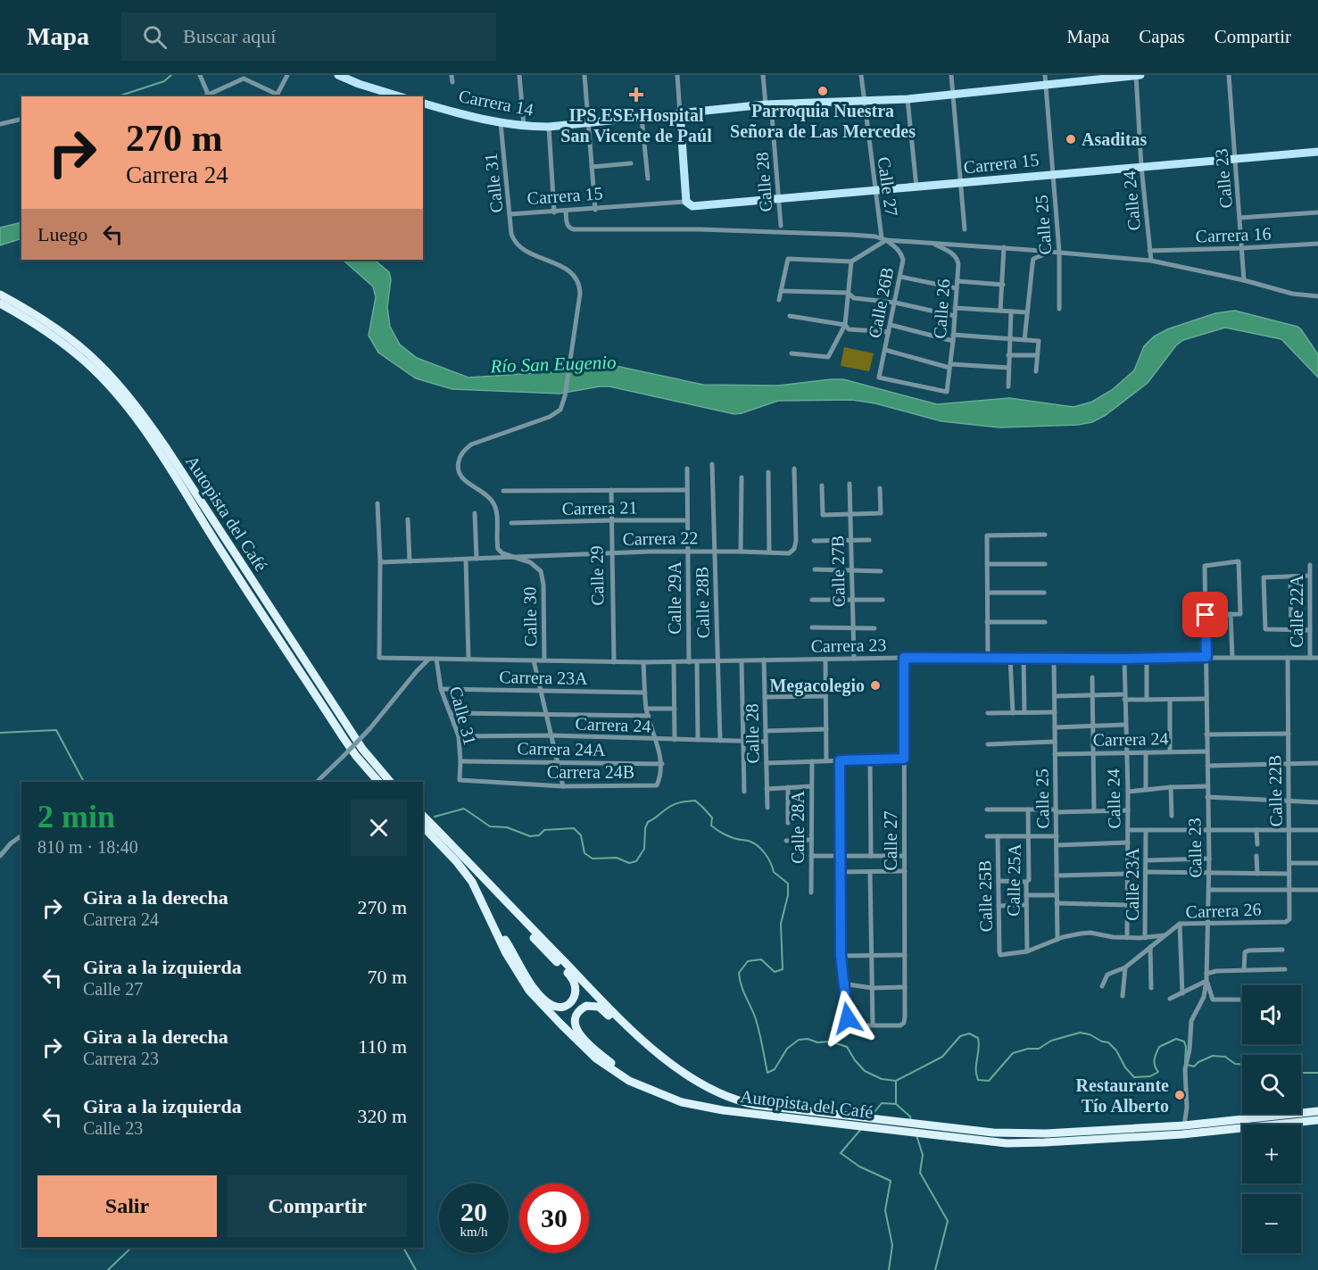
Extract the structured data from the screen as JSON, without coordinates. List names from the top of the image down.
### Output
{
  "streets": {
    "highway": ["Autopista del Café"],
    "main road": ["Carrera 14", "Carrera 15"],
    "street": [
      "Calle 23",
      "Calle 28",
      "Calle 31",
      "Calle 27",
      "Calle 24",
      "Calle 25",
      "Carrera 16",
      "Calle 26B",
      "Calle 26",
      "Carrera 21",
      "Carrera 22",
      "Calle 27B",
      "Calle 29",
      "Calle 29A",
      "Calle 28B",
      "Calle 22A",
      "Calle 30",
      "Carrera 23",
      "Carrera 23A",
      "Carrera 24",
      "Carrera 24A",
      "Carrera 24B",
      "Calle 22B",
      "Calle 28A",
      "Calle 25A",
      "Calle 23A",
      "Calle 25B",
      "Carrera 26"
    ]
  },
  "crossings": [
    ["Carrera 14", "Calle 28"],
    ["Carrera 14", "Calle 31"],
    ["Carrera 14", "Calle 27"],
    ["Carrera 14", "Calle 24"],
    ["Carrera 14", "Calle 25"],
    ["Carrera 15", "Calle 23"],
    ["Carrera 15", "Calle 28"],
    ["Carrera 15", "Calle 31"],
    ["Carrera 15", "Calle 27"],
    ["Carrera 15", "Calle 24"],
    ["Carrera 15", "Calle 25"],
    ["Calle 23", "Carrera 16"],
    ["Calle 23", "Autopista del Café"],
    ["Calle 23", "Carrera 23"],
    ["Calle 23", "Carrera 24"],
    ["Calle 23", "Carrera 26"],
    ["Calle 28", "Carrera 23"],
    ["Calle 28", "Carrera 24"],
    ["Calle 31", "Carrera 22"],
    ["Calle 31", "Calle 30"],
    ["Calle 31", "Carrera 23"],
    ["Calle 31", "Carrera 23A"],
    ["Calle 31", "Carrera 24"],
    ["Calle 31", "Carrera 24A"],
    ["Calle 31", "Carrera 24B"],
    ["Calle 27", "Calle 26B"],
    ["Calle 27", "Carrera 23"],
    ["Calle 24", "Carrera 16"],
    ["Calle 24", "Carrera 23"],
    ["Calle 24", "Carrera 24"],
    ["Calle 24", "Carrera 26"],
    ["Calle 25", "Carrera 23"],
    ["Calle 25", "Carrera 24"],
    ["Calle 25", "Carrera 26"],
    ["Calle 26B", "Calle 26"],
    ["Carrera 21", "Calle 29"],
    ["Carrera 21", "Calle 29A"],
    ["Carrera 22", "Calle 29"],
    ["Carrera 22", "Calle 29A"],
    ["Carrera 22", "Calle 28B"],
    ["Carrera 22", "Calle 30"],
    ["Carrera 22", "Carrera 23"],
    ["Calle 27B", "Carrera 23"],
    ["Calle 29", "Carrera 23"],
    ["Calle 29A", "Carrera 23"],
    ["Calle 28B", "Carrera 23"],
    ["Calle 28B", "Carrera 24"],
    ["Calle 22A", "Carrera 23"],
    ["Calle 30", "Carrera 23"],
    ["Calle 30", "Carrera 23A"],
    ["Calle 30", "Carrera 24"],
    ["Calle 30", "Carrera 24A"],
    ["Calle 30", "Carrera 24B"],
    ["Carrera 23", "Calle 22B"],
    ["Carrera 24A", "Carrera 24B"],
    ["Calle 22B", "Carrera 26"],
    ["Calle 25A", "Carrera 26"],
    ["Calle 23A", "Carrera 26"],
    ["Calle 25B", "Carrera 26"]
  ],
  "water": ["Río San Eugenio"],
  "places": {
    "other": [
      "Parroquia Nuestra Señora de Las Mercedes",
      "Asaditas",
      "Megacolegio",
      "Restaurante Tío Alberto"
    ],
    "health": ["IPS ESE Hospital San Vicente de Paúl"]
  },
  "page": {
    "header": "Mapa",
    "search": "Buscar aquí",
    "nav": ["Mapa", "Capas", "Compartir"],
    "turn": ["270 m", "Carrera 24"],
    "then": "Luego",
    "heading": ["2 min", "810 m · 18:40"],
    "list": [
      {
        "name": "Gira a la derecha",
        "note": "Carrera 24",
        "value": "270 m"
      },
      {
        "name": "Gira a la izquierda",
        "note": "Calle 27",
        "value": "70 m"
      },
      {
        "name": "Gira a la derecha",
        "note": "Carrera 23",
        "value": "110 m"
      },
      {
        "name": "Gira a la izquierda",
        "note": "Calle 23",
        "value": "320 m"
      }
    ],
    "map_buttons": ["+", "−"],
    "buttons": ["Salir", "Compartir"],
    "speed": "20 km/h",
    "limit": "30"
  }
}
